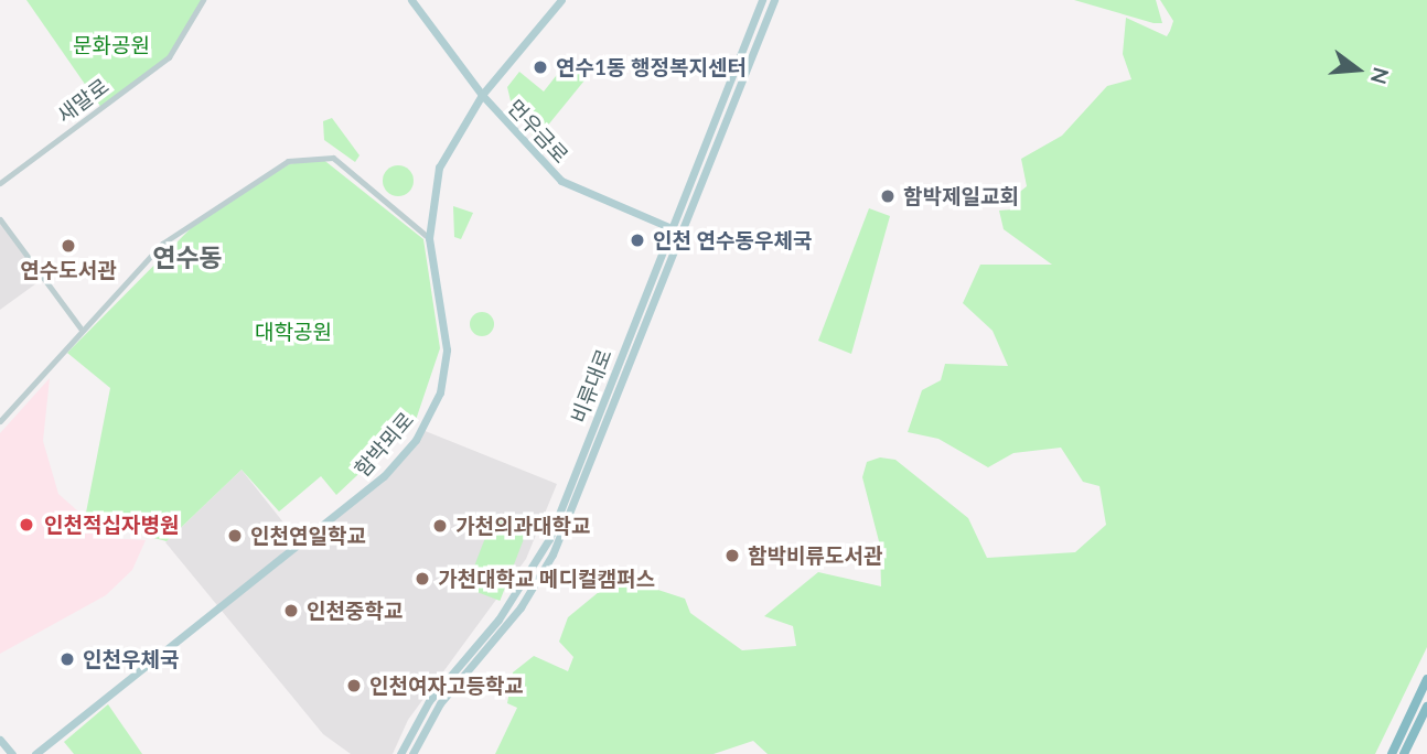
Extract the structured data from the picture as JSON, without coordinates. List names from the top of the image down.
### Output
{
  "streets": {
    "main road": ["먼우금로", "비류대로", "함박뫼로"],
    "street": ["새말로"]
  },
  "crossings": [
    ["먼우금로", "비류대로"],
    ["먼우금로", "함박뫼로"]
  ],
  "districts": ["연수동"],
  "parks": ["문화공원", "대학공원"],
  "places": [
    "연수1동 행정복지센터",
    "함박제일교회",
    "인천 연수동우체국",
    "연수도서관",
    "인천적십자병원",
    "가천의과대학교",
    "인천연일학교",
    "함박비류도서관",
    "가천대학교 메디컬캠퍼스",
    "인천중학교",
    "인천우체국",
    "인천여자고등학교"
  ],
  "north": "right"
}
